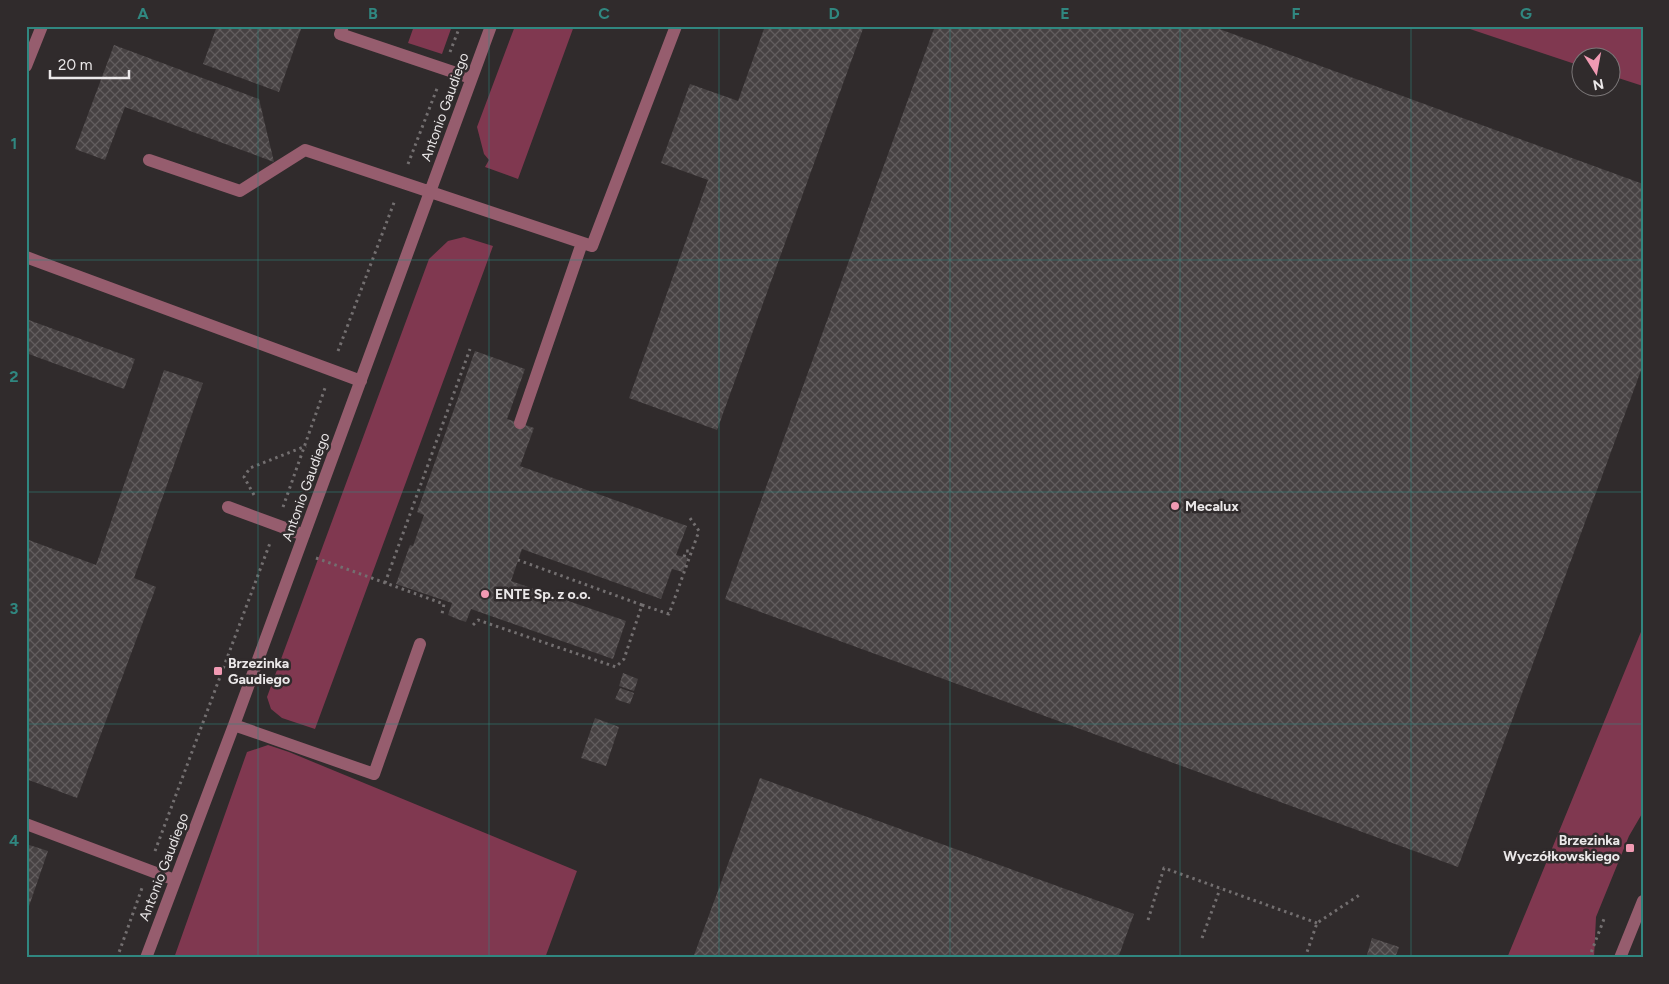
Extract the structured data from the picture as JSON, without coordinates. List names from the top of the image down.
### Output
{
  "streets": {
    "street": ["Antonio Gaudiego"]
  },
  "places": {
    "other": ["Mecalux", "ENTE Sp. z o.o."],
    "transit": ["Brzezinka Gaudiego", "Brzezinka Wyczółkowskiego"]
  },
  "scale_bar": "20 m",
  "north": "bottom",
  "grid": {
    "columns": [
      "A",
      "B",
      "C",
      "D",
      "E",
      "F",
      "G"
    ],
    "rows": [
      "1",
      "2",
      "3",
      "4"
    ]
  }
}
